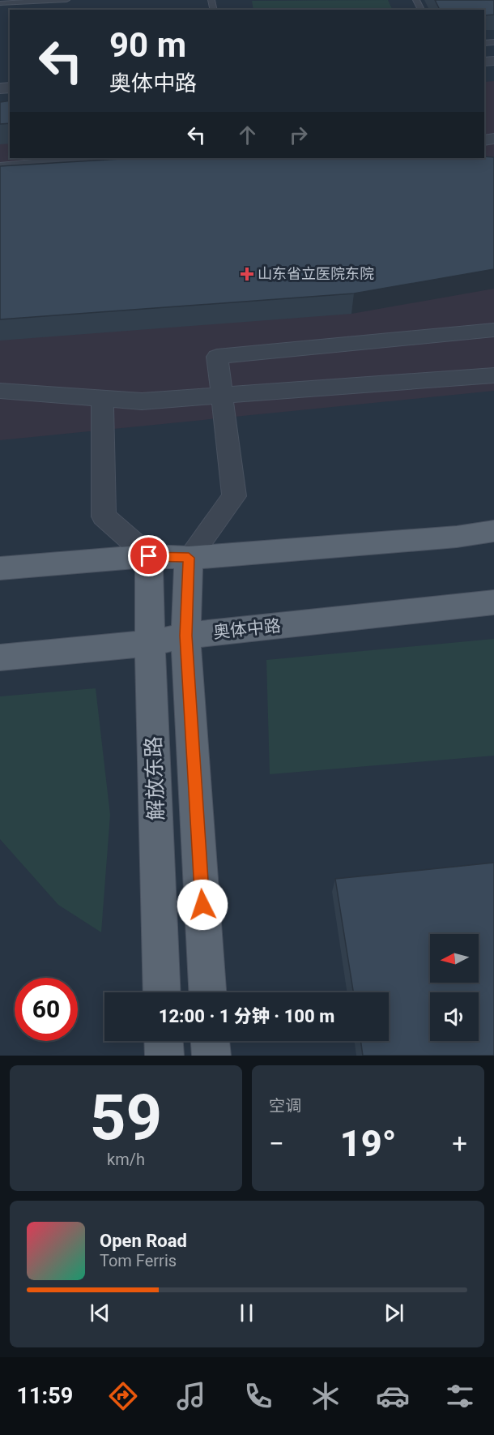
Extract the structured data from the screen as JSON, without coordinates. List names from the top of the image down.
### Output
{
  "streets": {
    "main road": ["奥体中路", "解放东路"]
  },
  "crossings": [
    ["奥体中路", "解放东路"]
  ],
  "places": {
    "health": ["山东省立医院东院"]
  },
  "north": "left",
  "page": {
    "turn": ["90 m", "奥体中路"],
    "limit": "60",
    "trip": "12:00 · 1 分钟 · 100 m",
    "tile": [
      ["59", "km/h"],
      "空调"
    ],
    "heat": ["−", "19°", "+"],
    "song": ["Open Road", "Tom Ferris"],
    "tabs": "11:59"
  }
}
